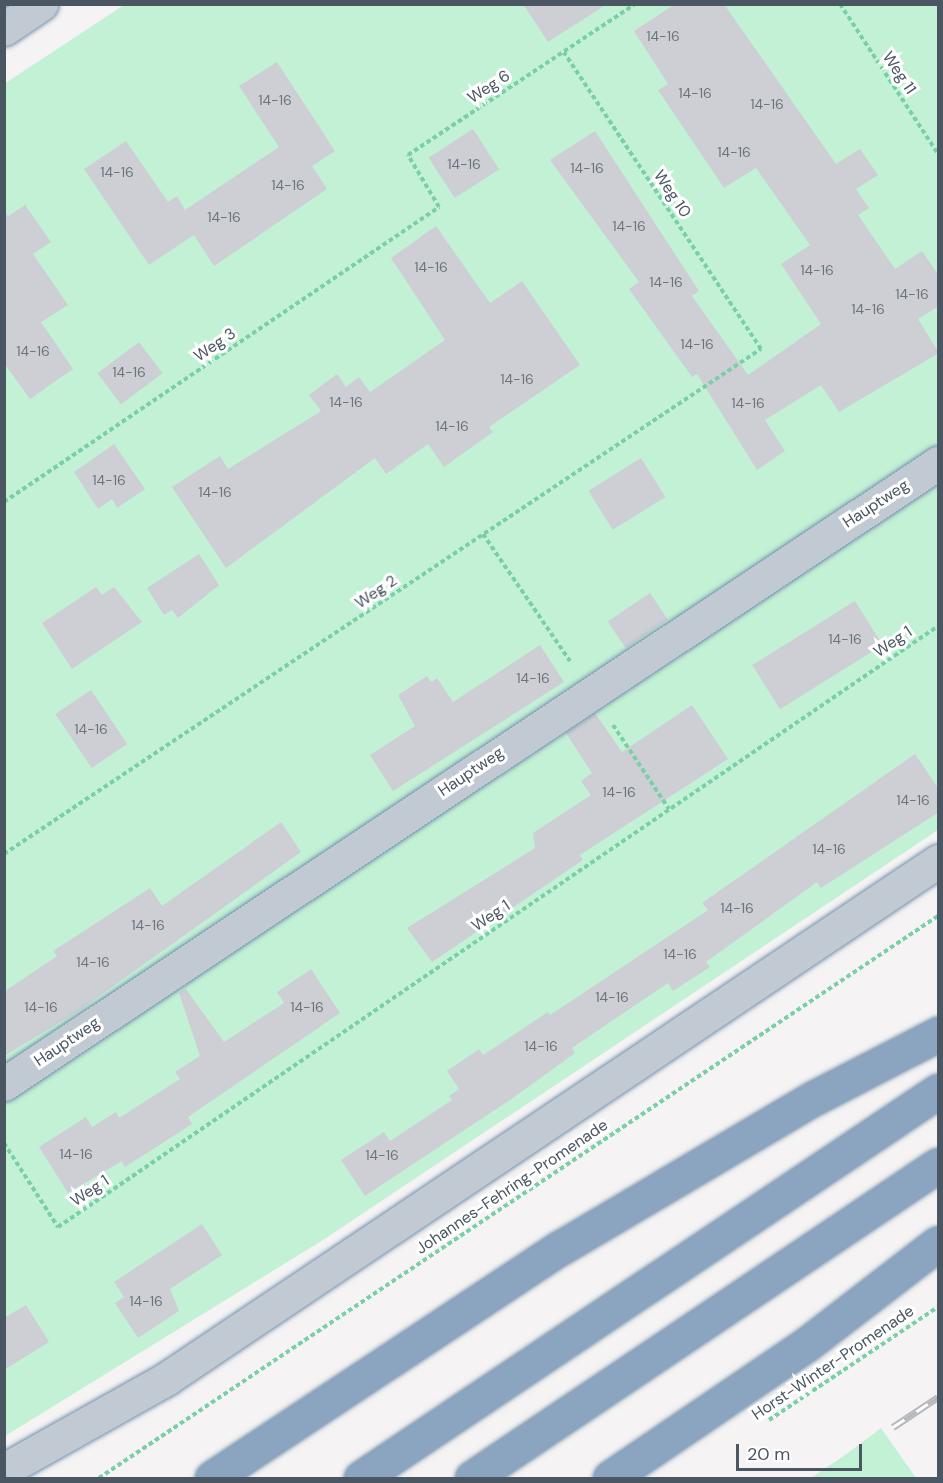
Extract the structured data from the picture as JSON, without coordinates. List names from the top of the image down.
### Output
{
  "streets": {
    "street": ["Hauptweg"],
    "path": [
      "Weg 11",
      "Weg 6",
      "Weg 10",
      "Weg 3",
      "Weg 2",
      "Weg 1",
      "Johannes-Fehring-Promenade",
      "Horst-Winter-Promenade"
    ]
  },
  "crossings": [
    ["Weg 6", "Weg 10"],
    ["Weg 6", "Weg 3"],
    ["Weg 10", "Weg 2"]
  ],
  "house_numbers": [
    "14-16",
    "14-16",
    "14-16",
    "14-16",
    "14-16",
    "14-16",
    "14-16",
    "14-16",
    "14-16",
    "14-16",
    "14-16",
    "14-16",
    "14-16",
    "14-16",
    "14-16",
    "14-16",
    "14-16",
    "14-16",
    "14-16",
    "14-16",
    "14-16",
    "14-16",
    "14-16",
    "14-16",
    "14-16",
    "14-16",
    "14-16",
    "14-16",
    "14-16",
    "14-16",
    "14-16",
    "14-16",
    "14-16",
    "14-16",
    "14-16",
    "14-16",
    "14-16",
    "14-16",
    "14-16",
    "14-16",
    "14-16",
    "14-16"
  ],
  "scale_bar": "20 m"
}
